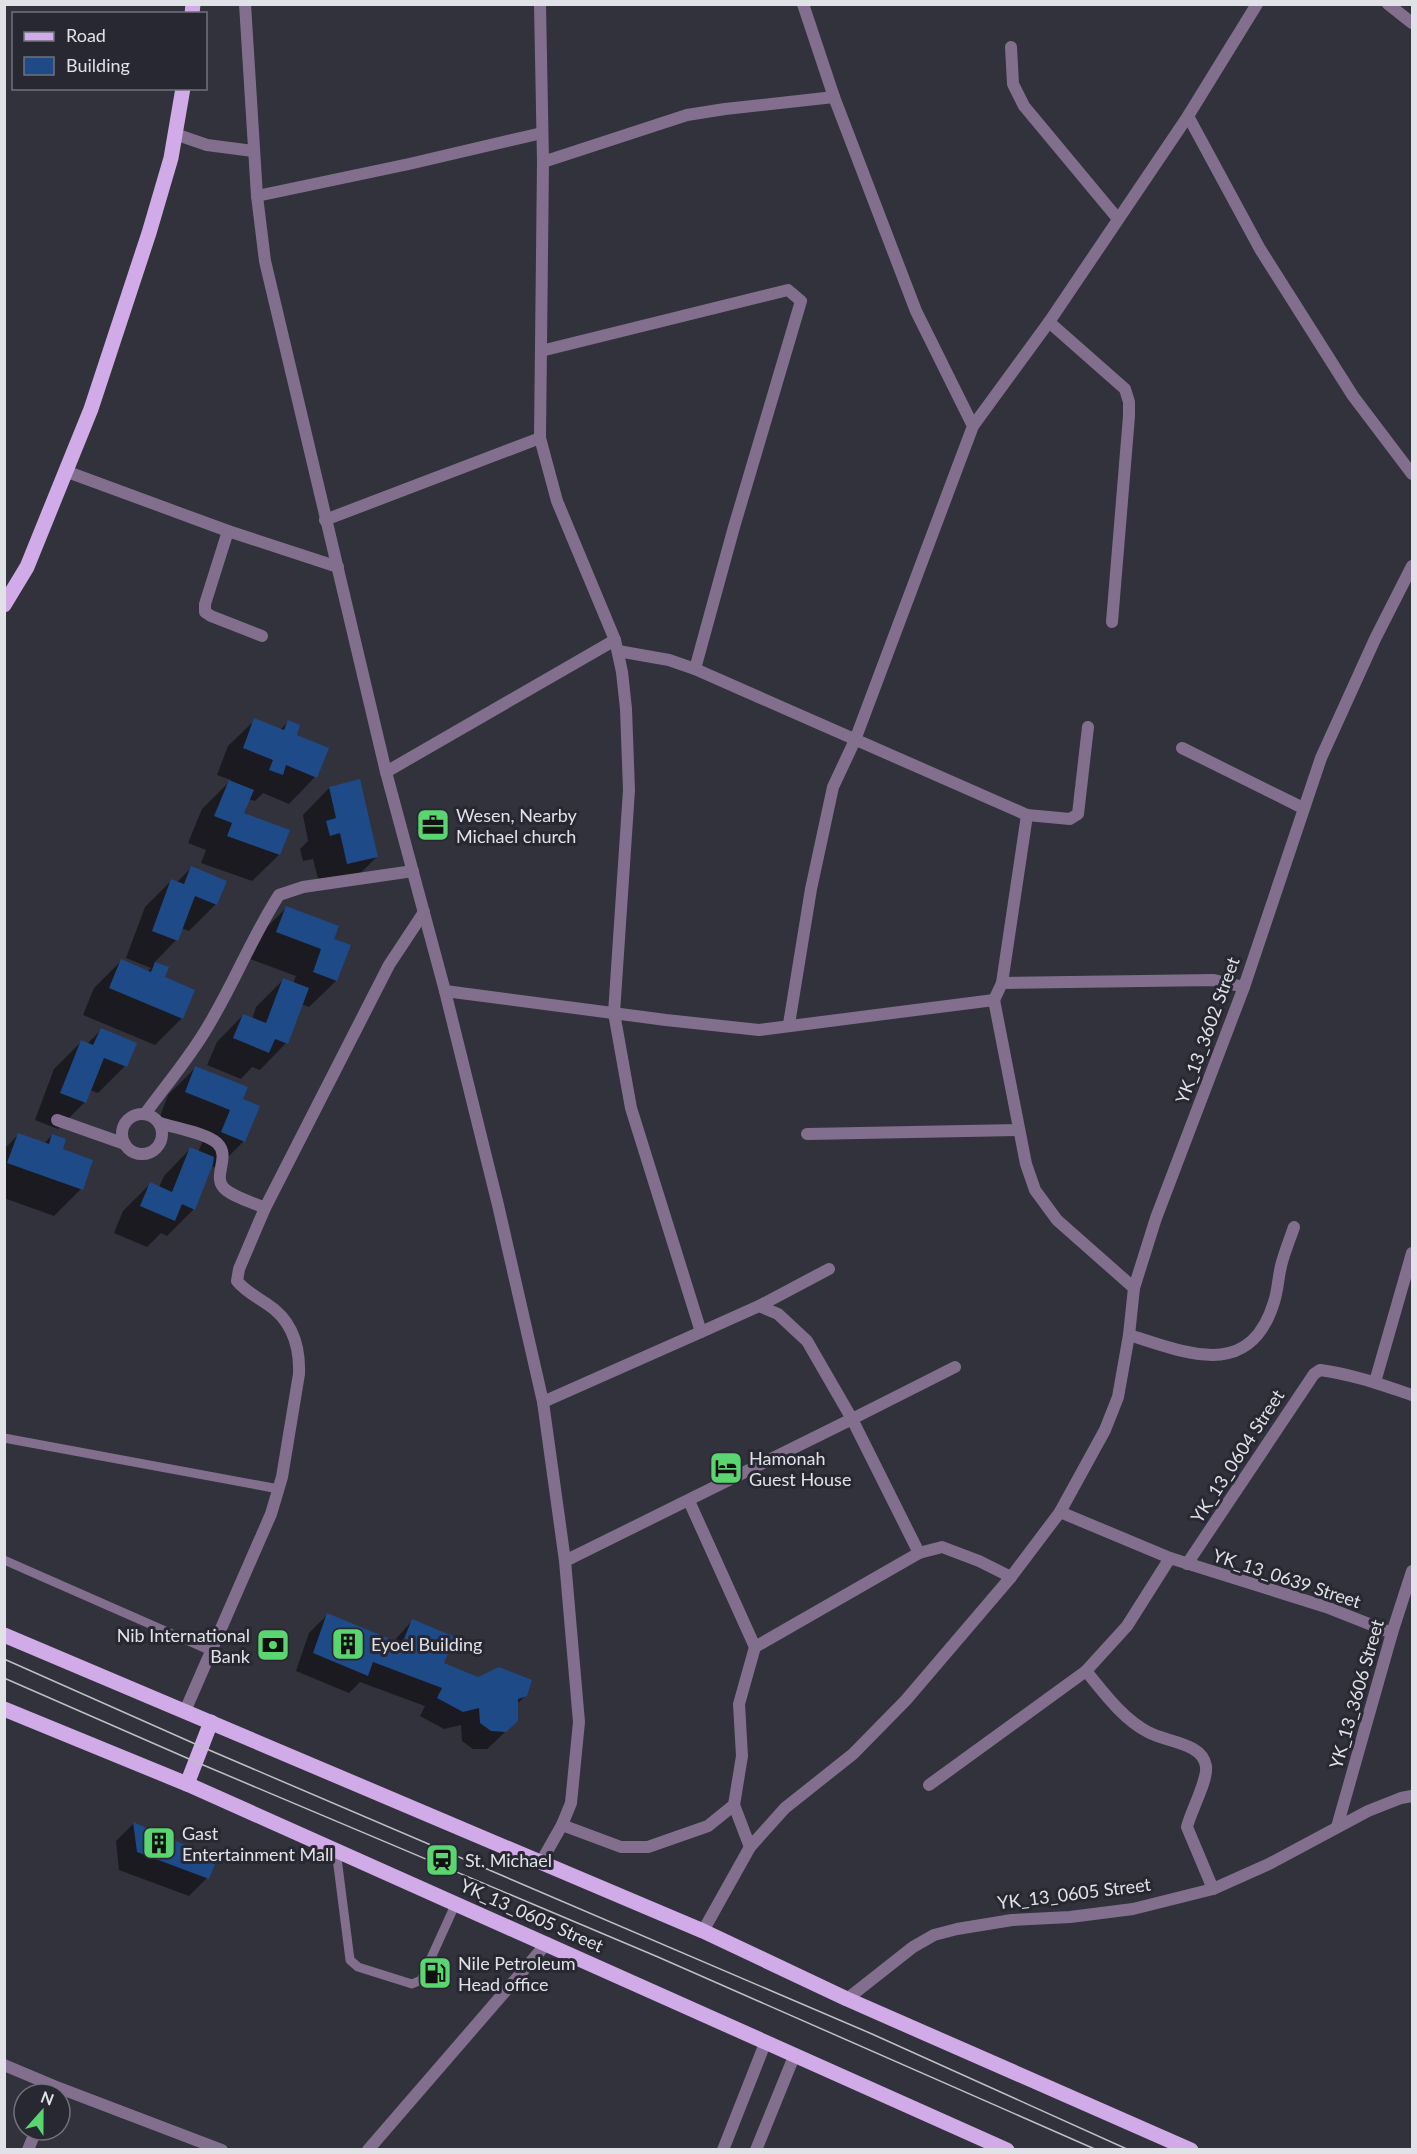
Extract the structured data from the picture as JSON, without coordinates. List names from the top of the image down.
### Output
{
  "streets": {
    "main road": ["YK_13_0605 Street"],
    "street": [
      "YK_13_3602 Street",
      "YK_13_0604 Street",
      "YK_13_0639 Street",
      "YK_13_3606 Street"
    ]
  },
  "crossings": [
    ["YK_13_3602 Street", "YK_13_0639 Street"],
    ["YK_13_0604 Street", "YK_13_0639 Street"],
    ["YK_13_0639 Street", "YK_13_3606 Street"],
    ["YK_13_3606 Street", "YK_13_0605 Street"]
  ],
  "places": {
    "office": ["Wesen, Nearby Michael church"],
    "hotel": ["Hamonah Guest House"],
    "building": ["Eyoel Building", "Gast Entertainment Mall"],
    "bank": ["Nib International Bank"],
    "station": ["St. Michael"],
    "fuel station": ["Nile Petroleum Head office"]
  },
  "legend": ["Road", "Building"],
  "north": "top"
}
